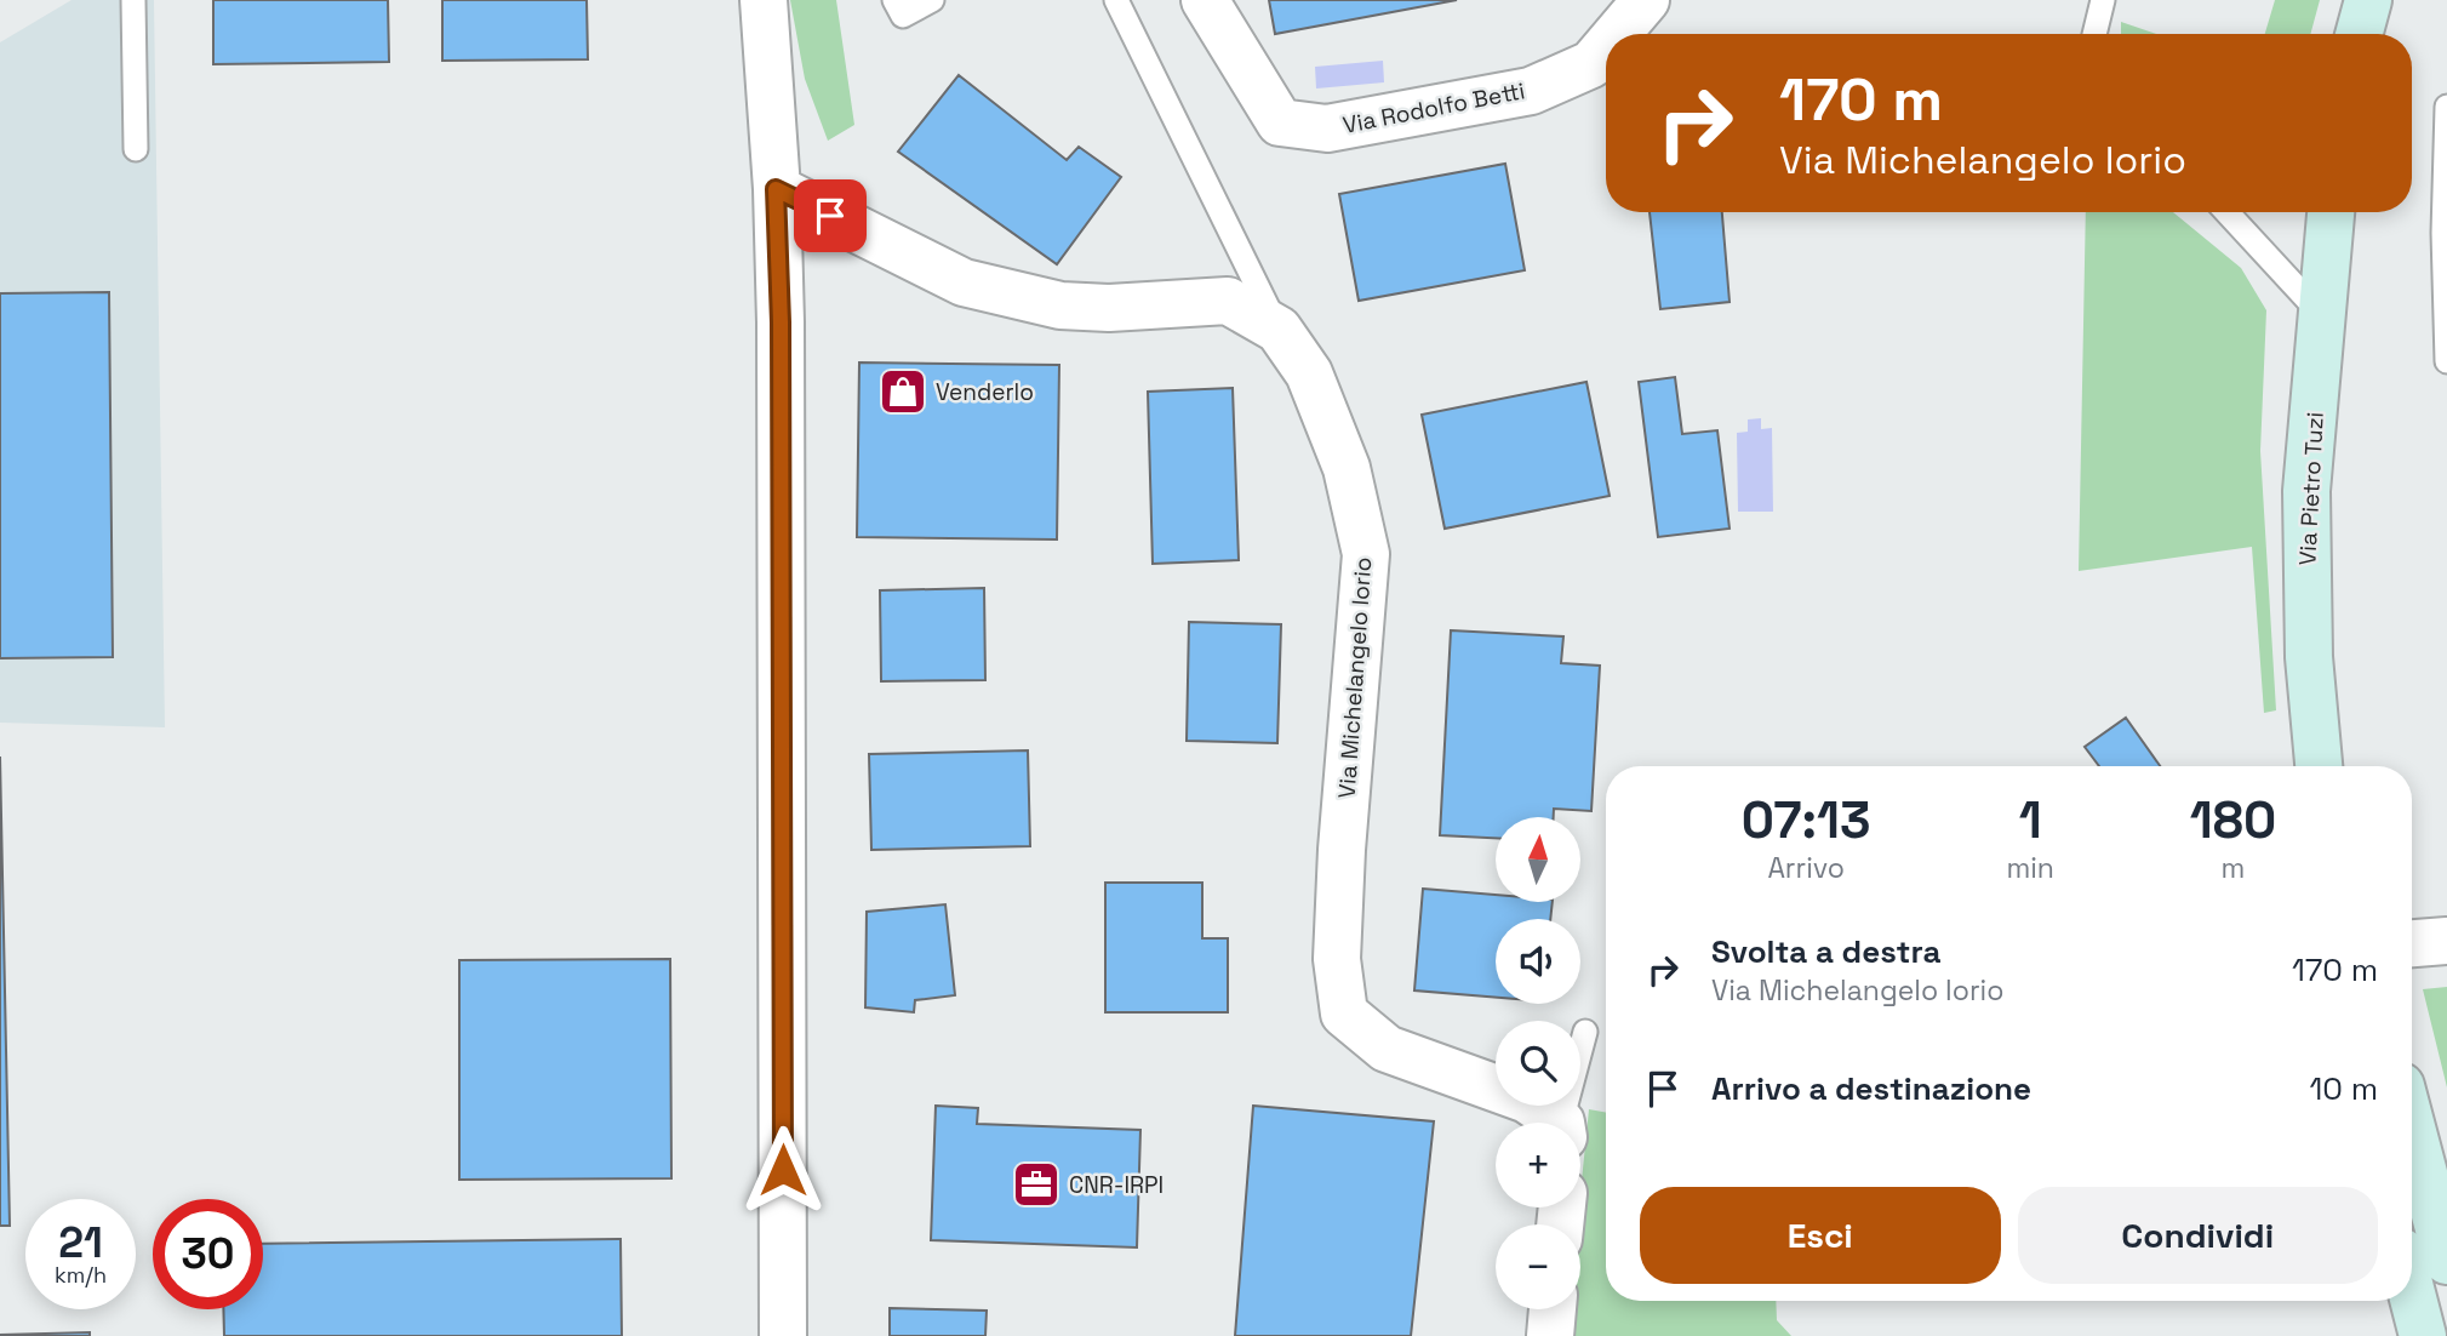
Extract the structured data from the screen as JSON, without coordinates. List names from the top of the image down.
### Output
{
  "streets": {
    "main road": ["Via Pietro Tuzi"],
    "street": ["Via Rodolfo Betti", "Via Michelangelo Iorio"]
  },
  "places": {
    "shop": ["Venderlo"],
    "office": ["CNR-IRPI"]
  },
  "north": "top",
  "page": {
    "turn": ["170 m", "Via Michelangelo Iorio"],
    "eta": [
      "07:13",
      "Arrivo",
      "1",
      "min",
      "180",
      "m"
    ],
    "map_buttons": ["+", "−"],
    "list": [
      {
        "name": "Svolta a destra",
        "note": "Via Michelangelo Iorio",
        "value": "170 m"
      },
      {
        "name": "Arrivo a destinazione",
        "value": "10 m"
      }
    ],
    "buttons": ["Esci", "Condividi"],
    "speed": "21 km/h",
    "limit": "30"
  }
}
